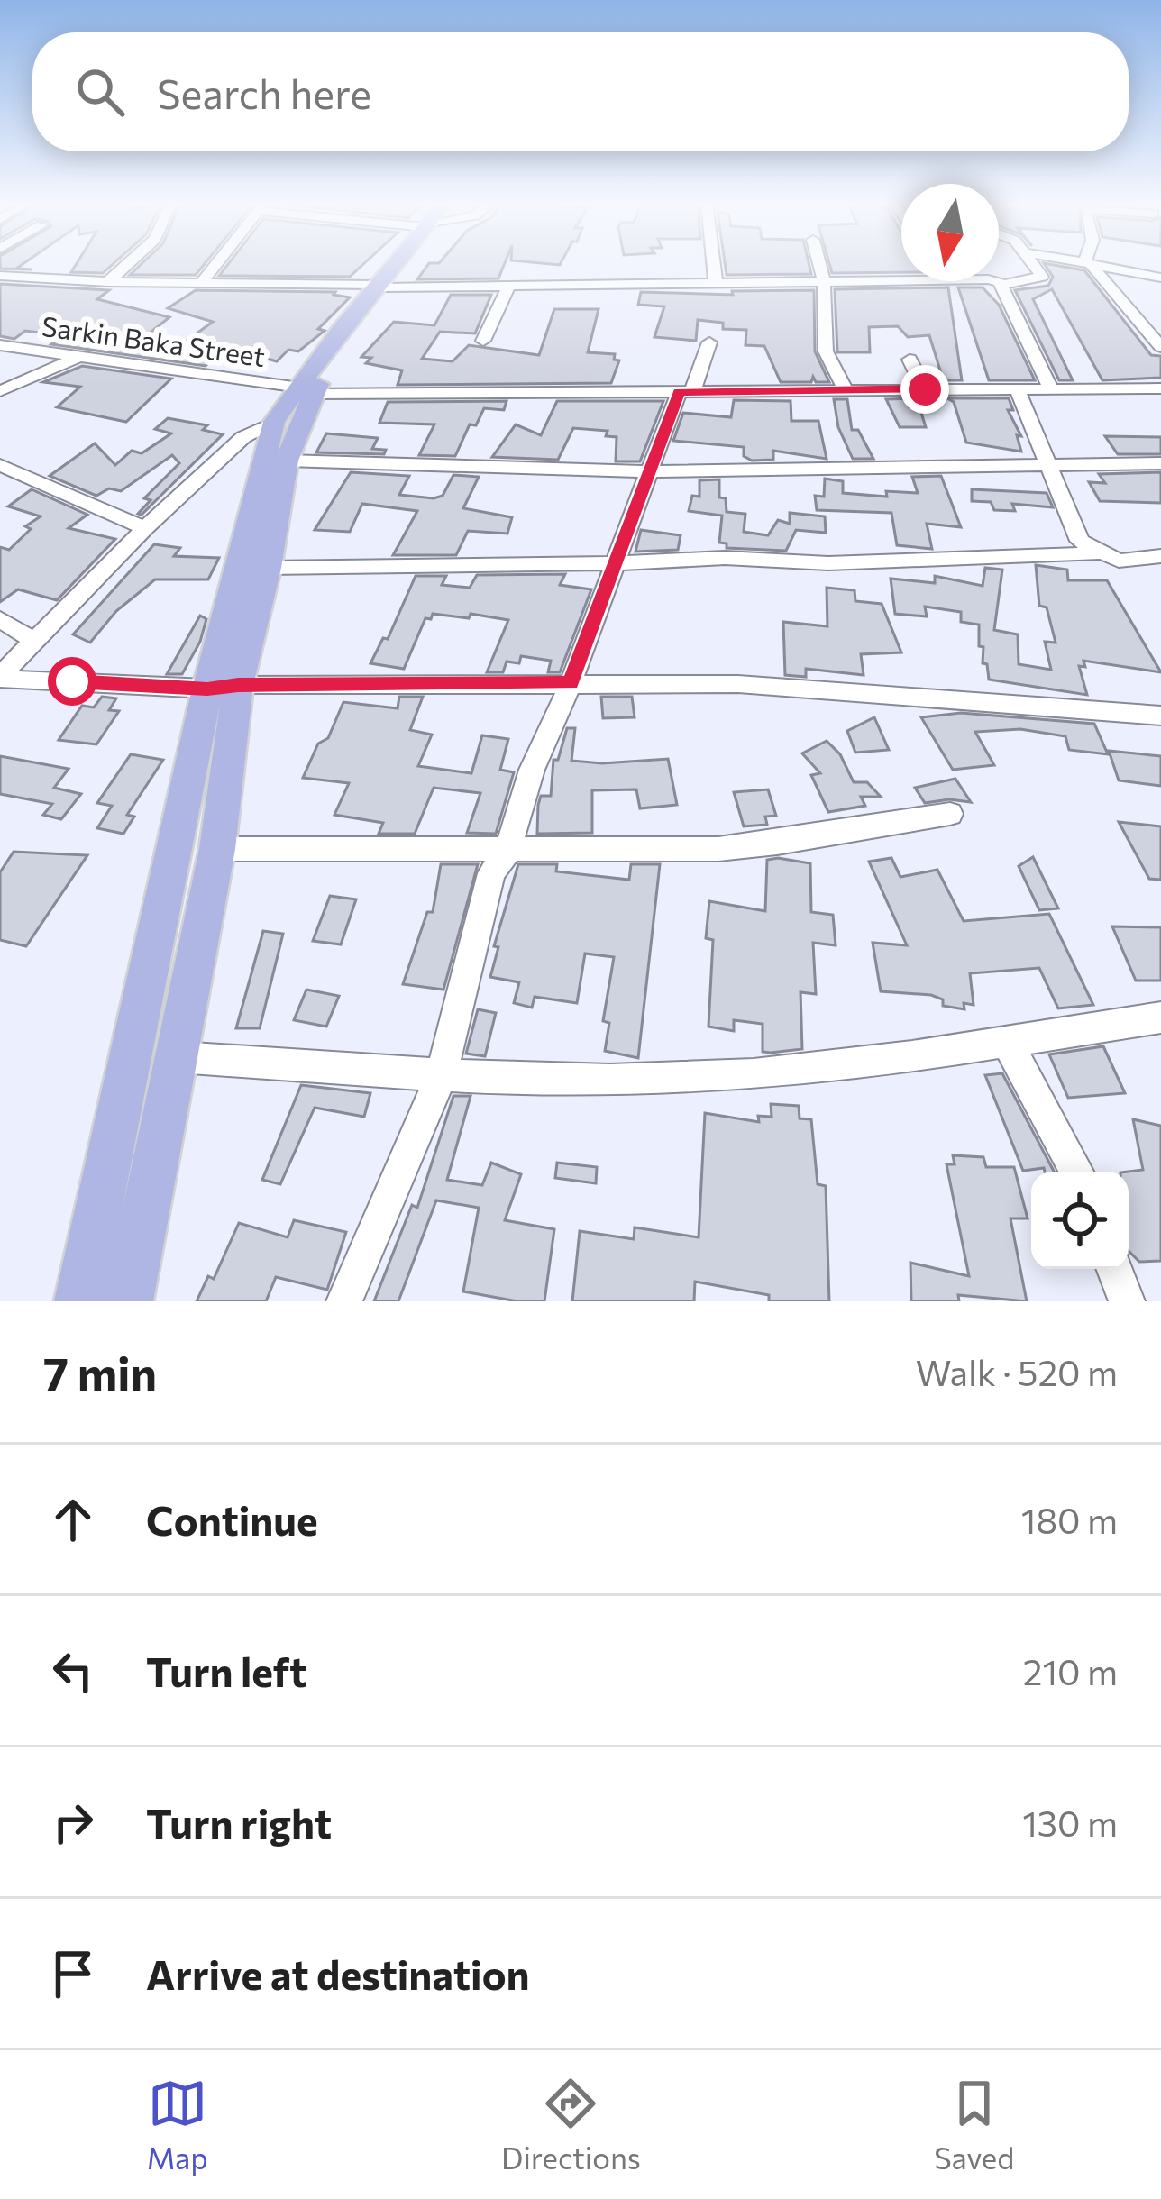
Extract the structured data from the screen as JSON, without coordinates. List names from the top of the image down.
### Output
{
  "streets": {
    "street": ["Sarkin Baka Street"]
  },
  "north": "bottom",
  "page": {
    "search": "Search here",
    "heading": ["7 min", "Walk · 520 m"],
    "list": [
      ["Continue", "180 m"],
      ["Turn left", "210 m"],
      ["Turn right", "130 m"],
      "Arrive at destination"
    ],
    "nav": ["Map", "Directions", "Saved"]
  }
}
